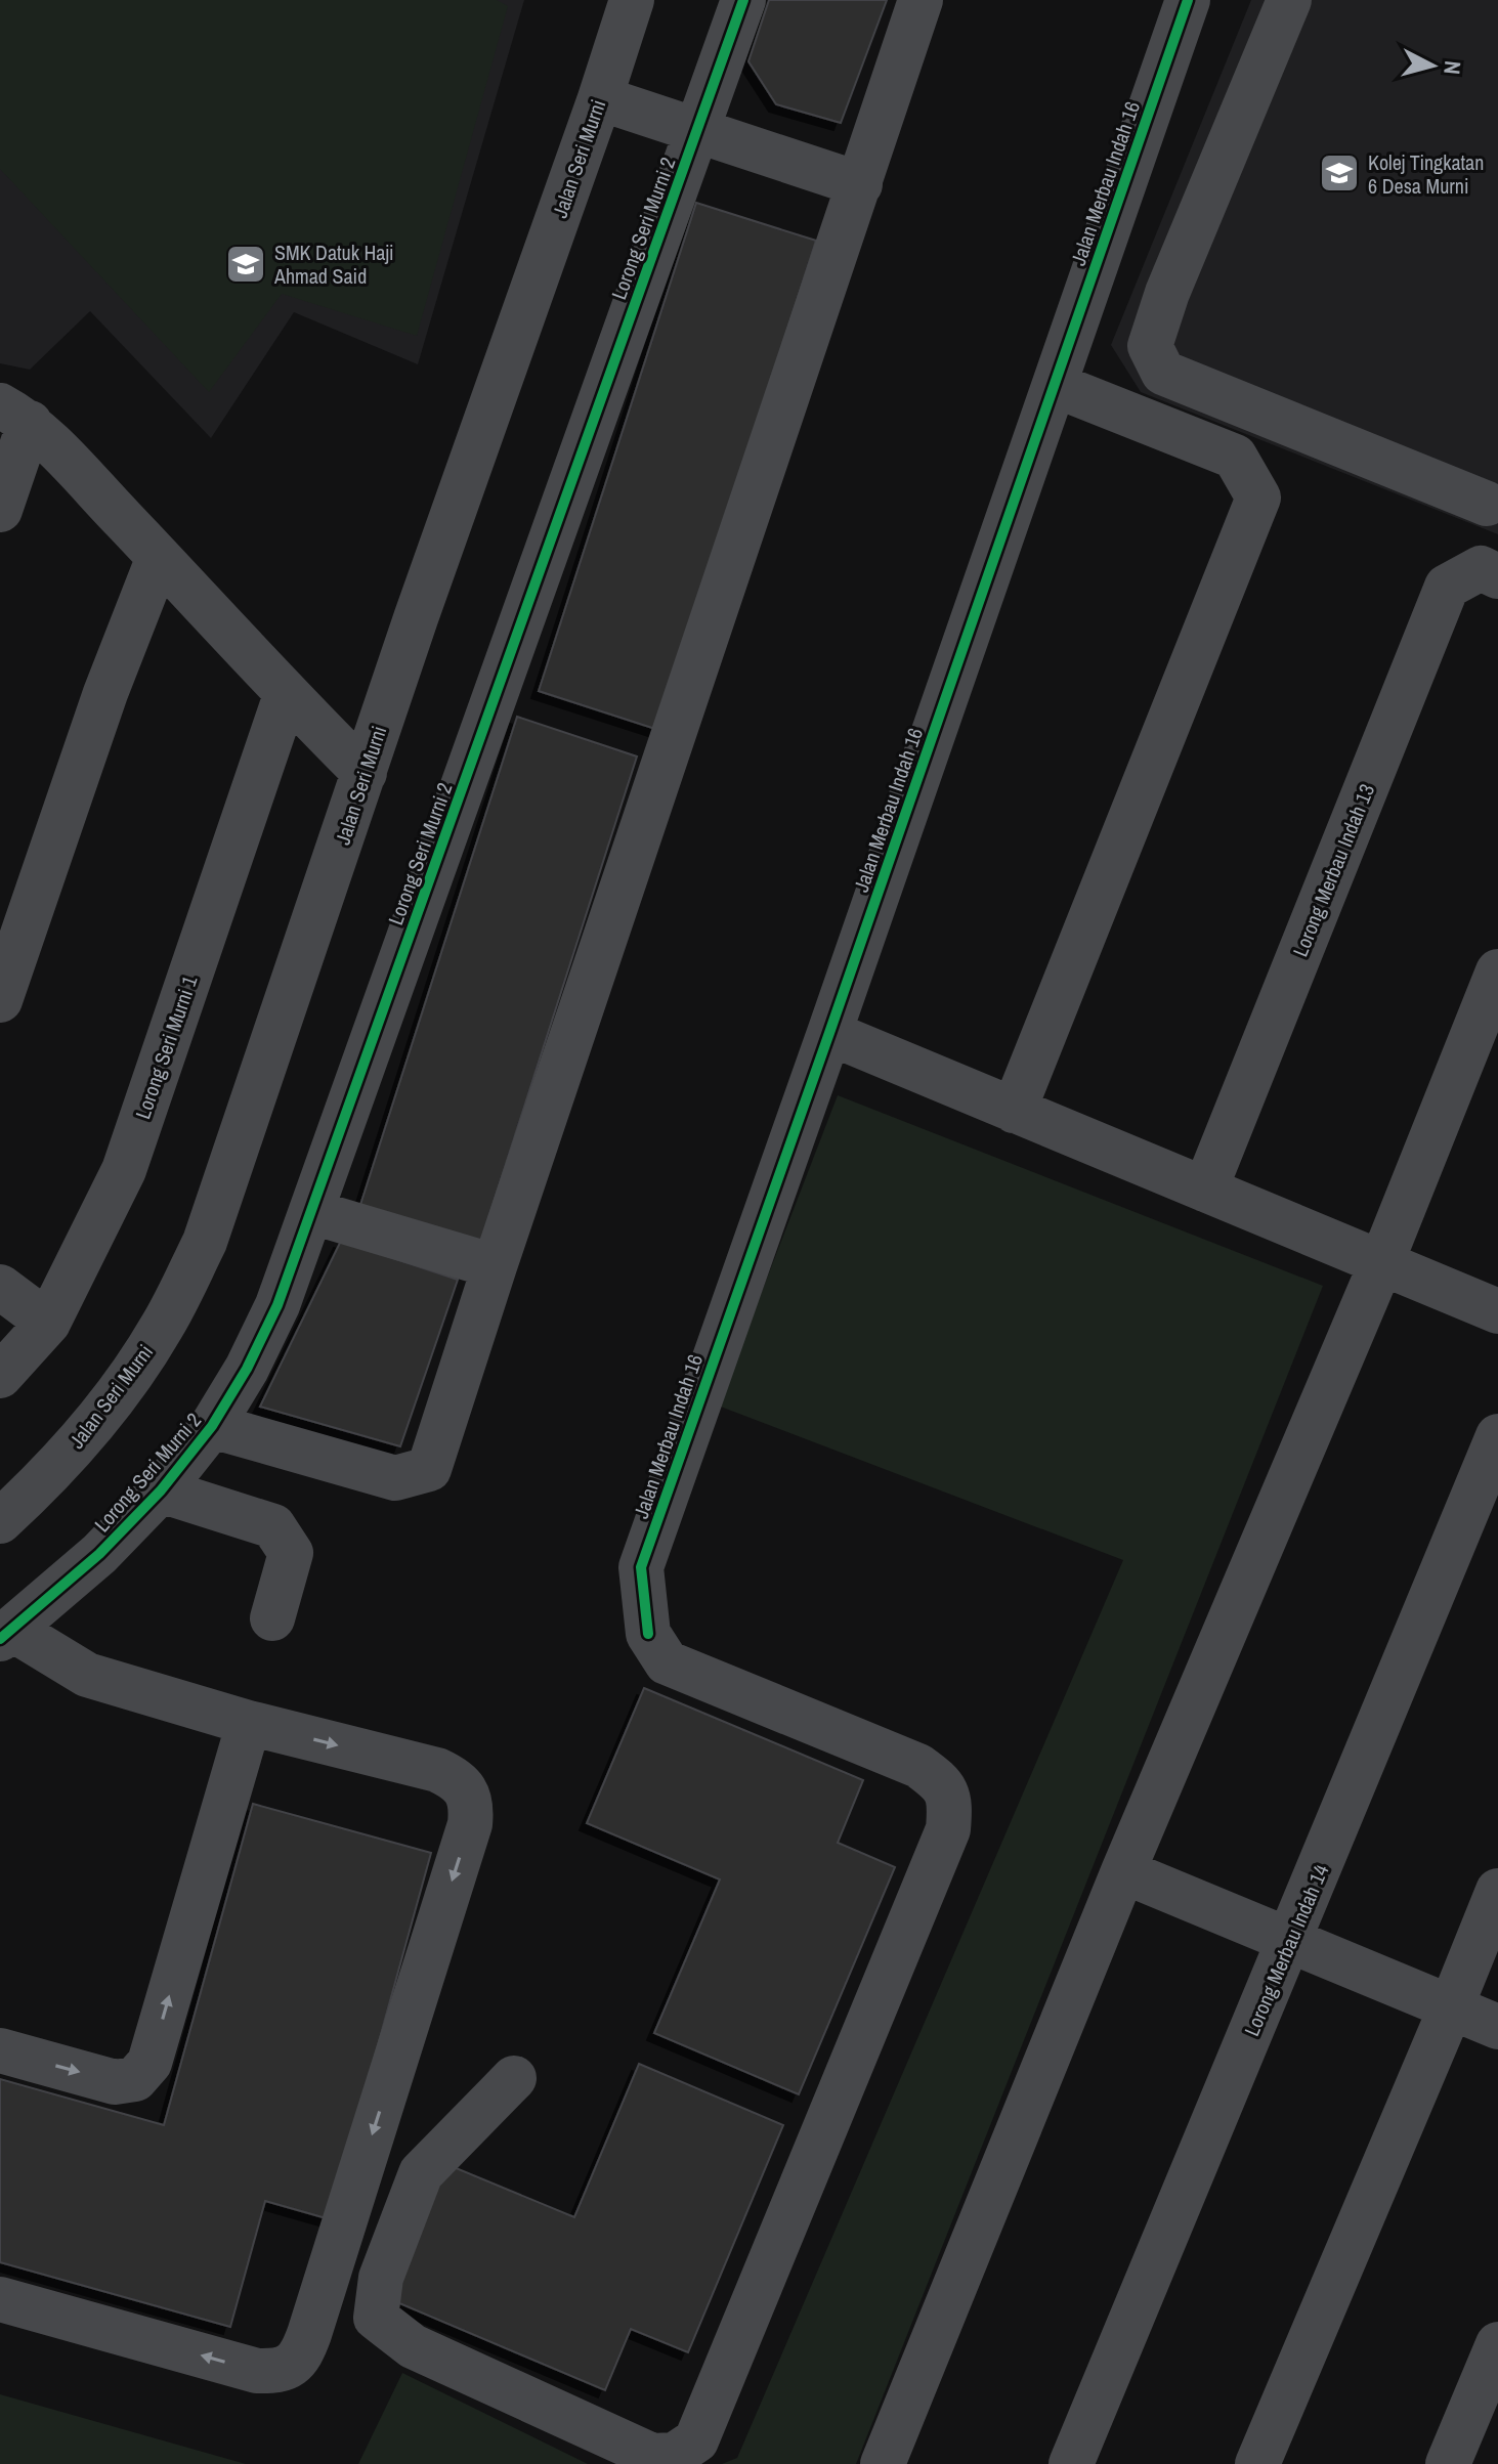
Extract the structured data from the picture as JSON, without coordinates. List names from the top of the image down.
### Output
{
  "streets": {
    "street": [
      "Jalan Seri Murni",
      "Jalan Merbau Indah 16",
      "Lorong Seri Murni 2",
      "Lorong Merbau Indah 13",
      "Lorong Seri Murni 1",
      "Lorong Merbau Indah 14"
    ]
  },
  "places": {
    "school or university": ["Kolej Tingkatan 6 Desa Murni", "SMK Datuk Haji Ahmad Said"]
  },
  "north": "right"
}
